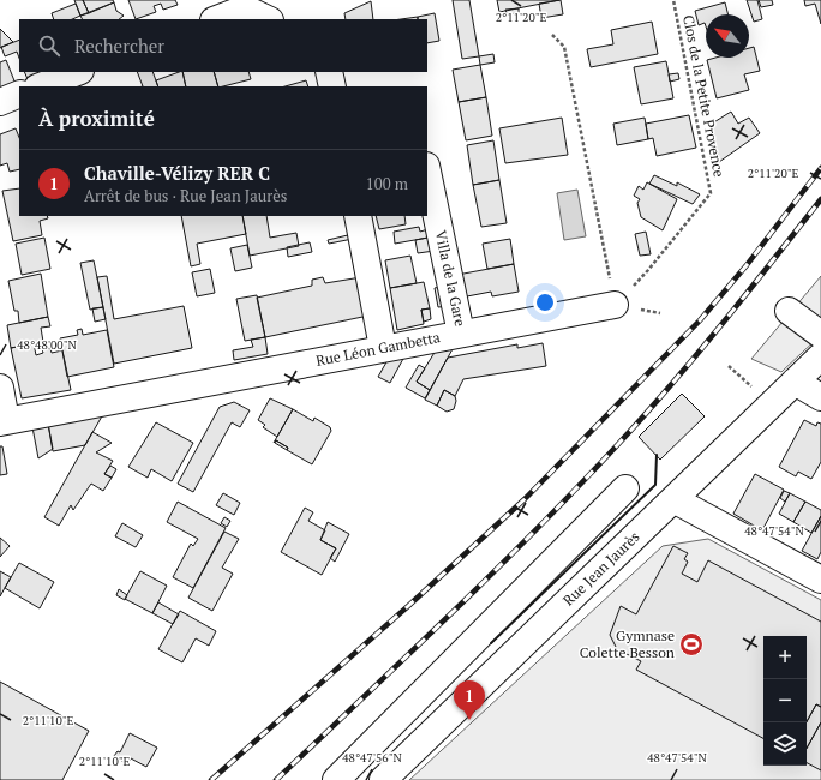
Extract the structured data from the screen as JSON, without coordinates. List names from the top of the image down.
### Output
{
  "streets": {
    "street": ["Villa de la Gare", "Rue Léon Gambetta", "Rue Jean Jaurès"],
    "path": ["Clos de la Petite Provence"]
  },
  "crossings": [
    ["Clos de la Petite Provence", "Rue Léon Gambetta"],
    ["Villa de la Gare", "Rue Léon Gambetta"]
  ],
  "places": {
    "sports": ["Gymnase Colette Besson"]
  },
  "north": "top left",
  "page": {
    "search": "Rechercher",
    "heading": "À proximité",
    "list": [
      {
        "mark": "1",
        "name": "Chaville-Vélizy RER C",
        "note": "Arrêt de bus · Rue Jean Jaurès",
        "value": "100 m"
      }
    ],
    "map_buttons": ["+", "−"],
    "pins": "1"
  },
  "coordinates": [
    "2°11'20\"E",
    "48°48'00\"N",
    "48°47'54\"N",
    "2°11'10\"E",
    "48°47'56\"N"
  ]
}
